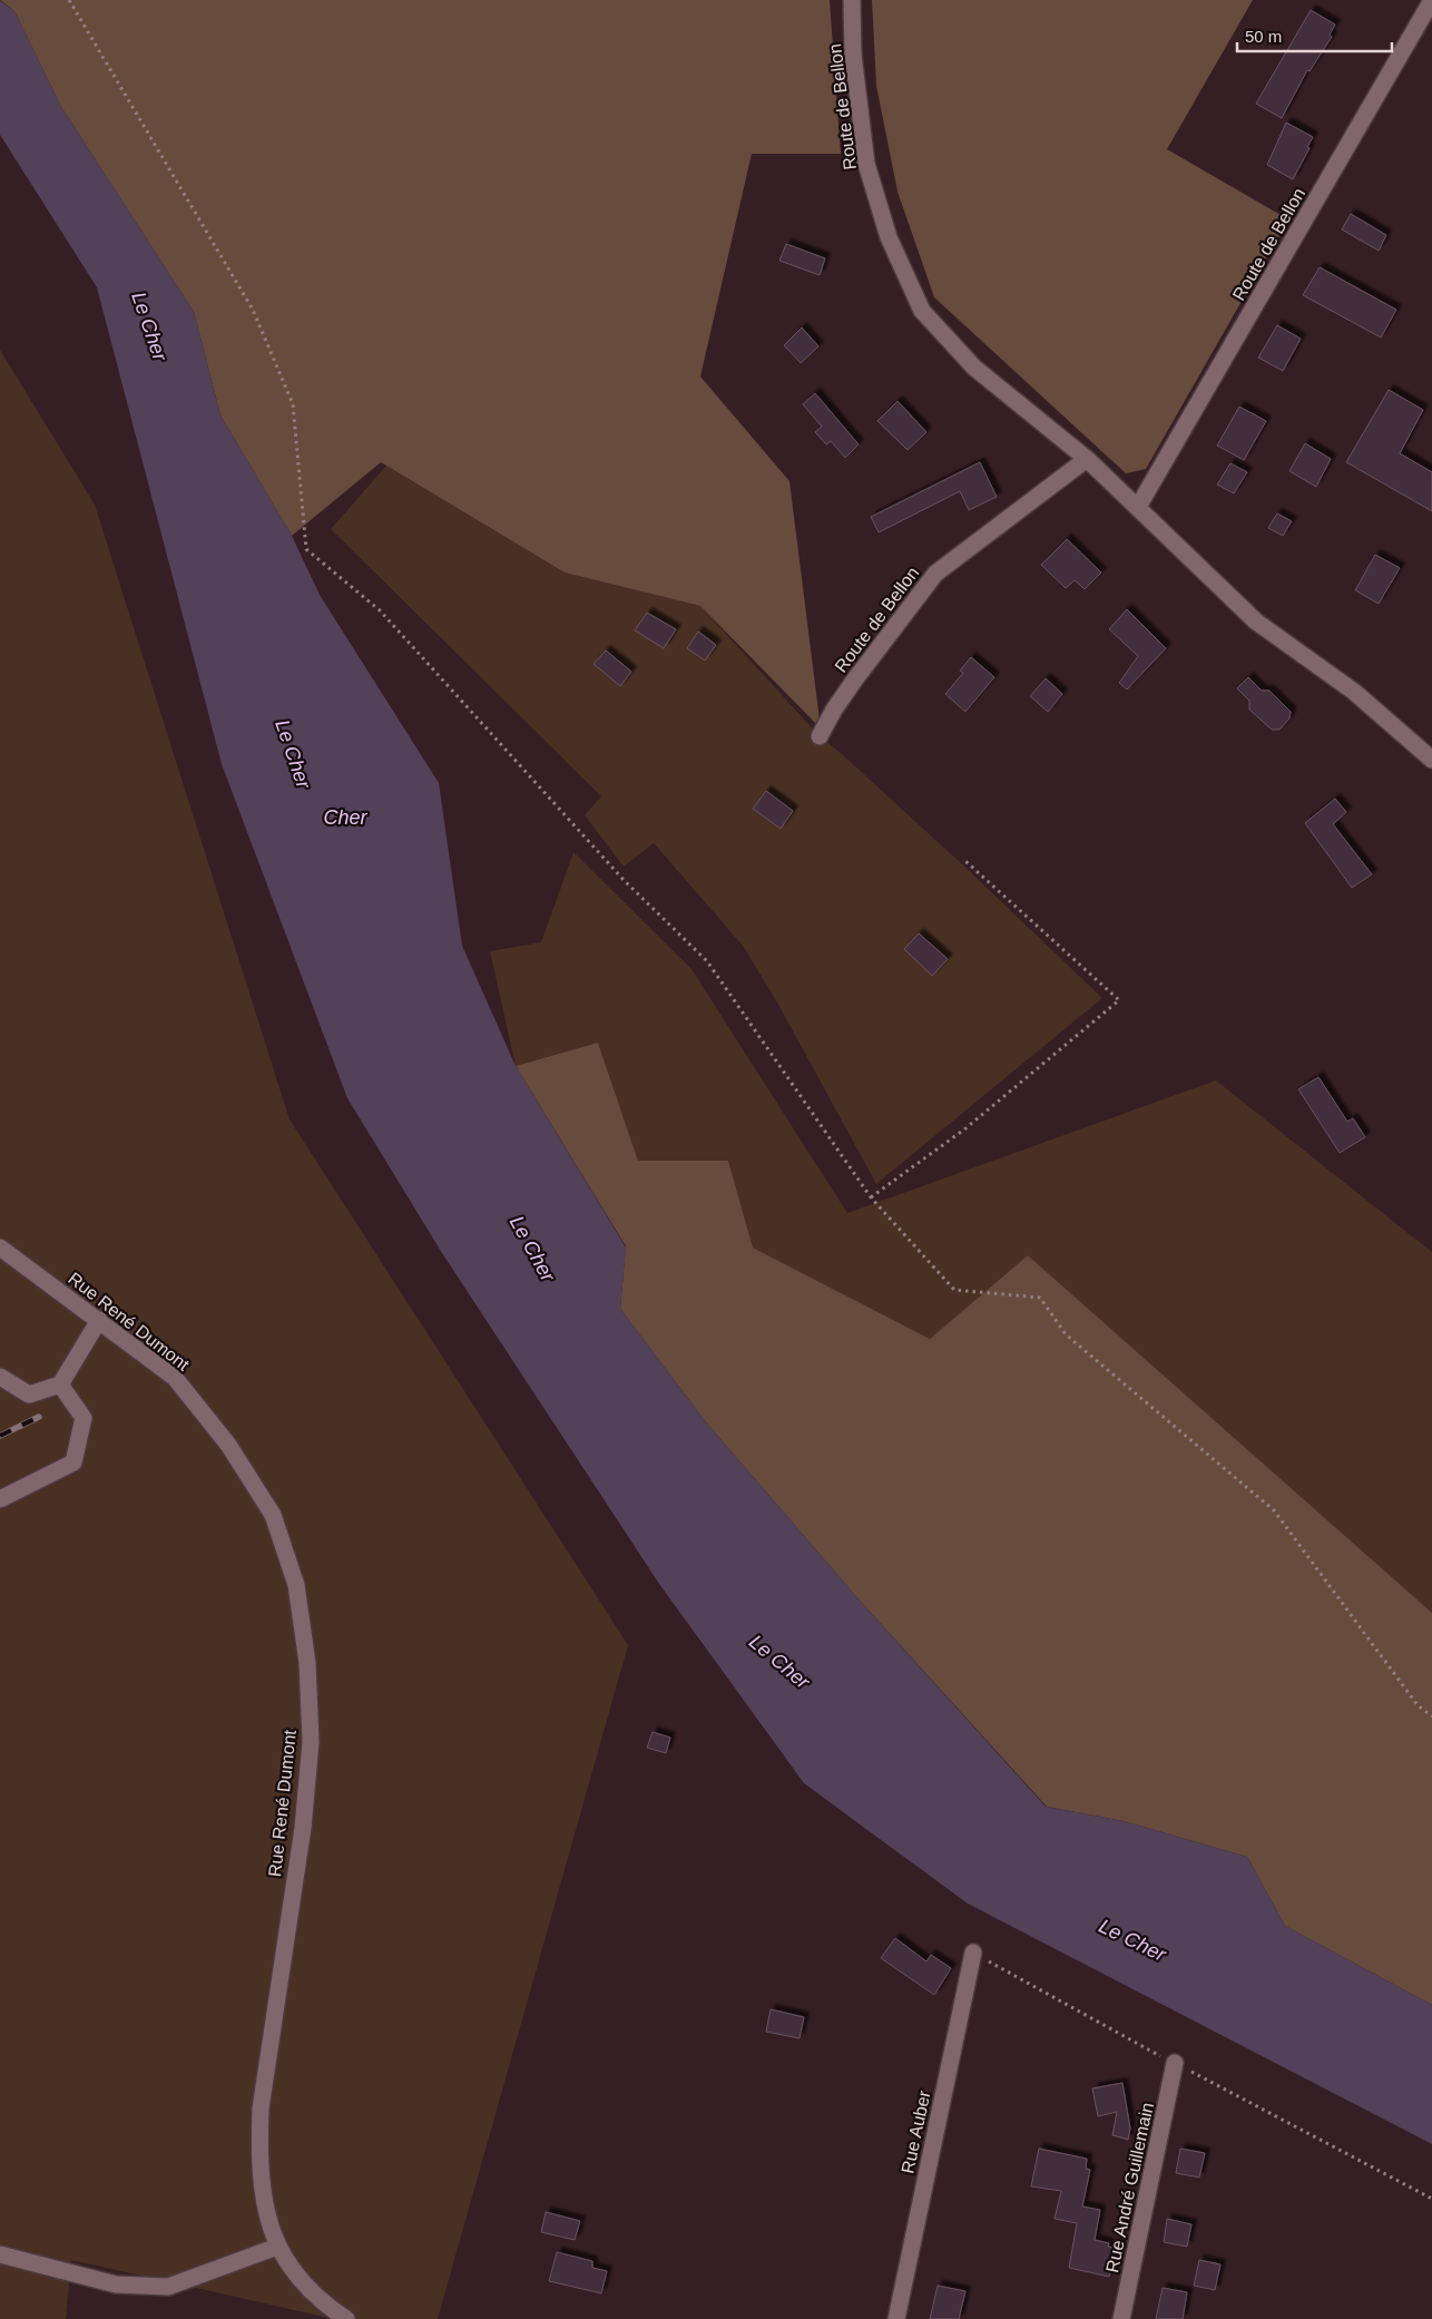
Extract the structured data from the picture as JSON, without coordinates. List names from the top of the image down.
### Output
{
  "streets": {
    "street": [
      "Route de Bellon",
      "Rue René Dumont",
      "Rue Auber",
      "Rue André Guillemain"
    ]
  },
  "water": ["Le Cher", "Cher"],
  "scale_bar": "50 m"
}
